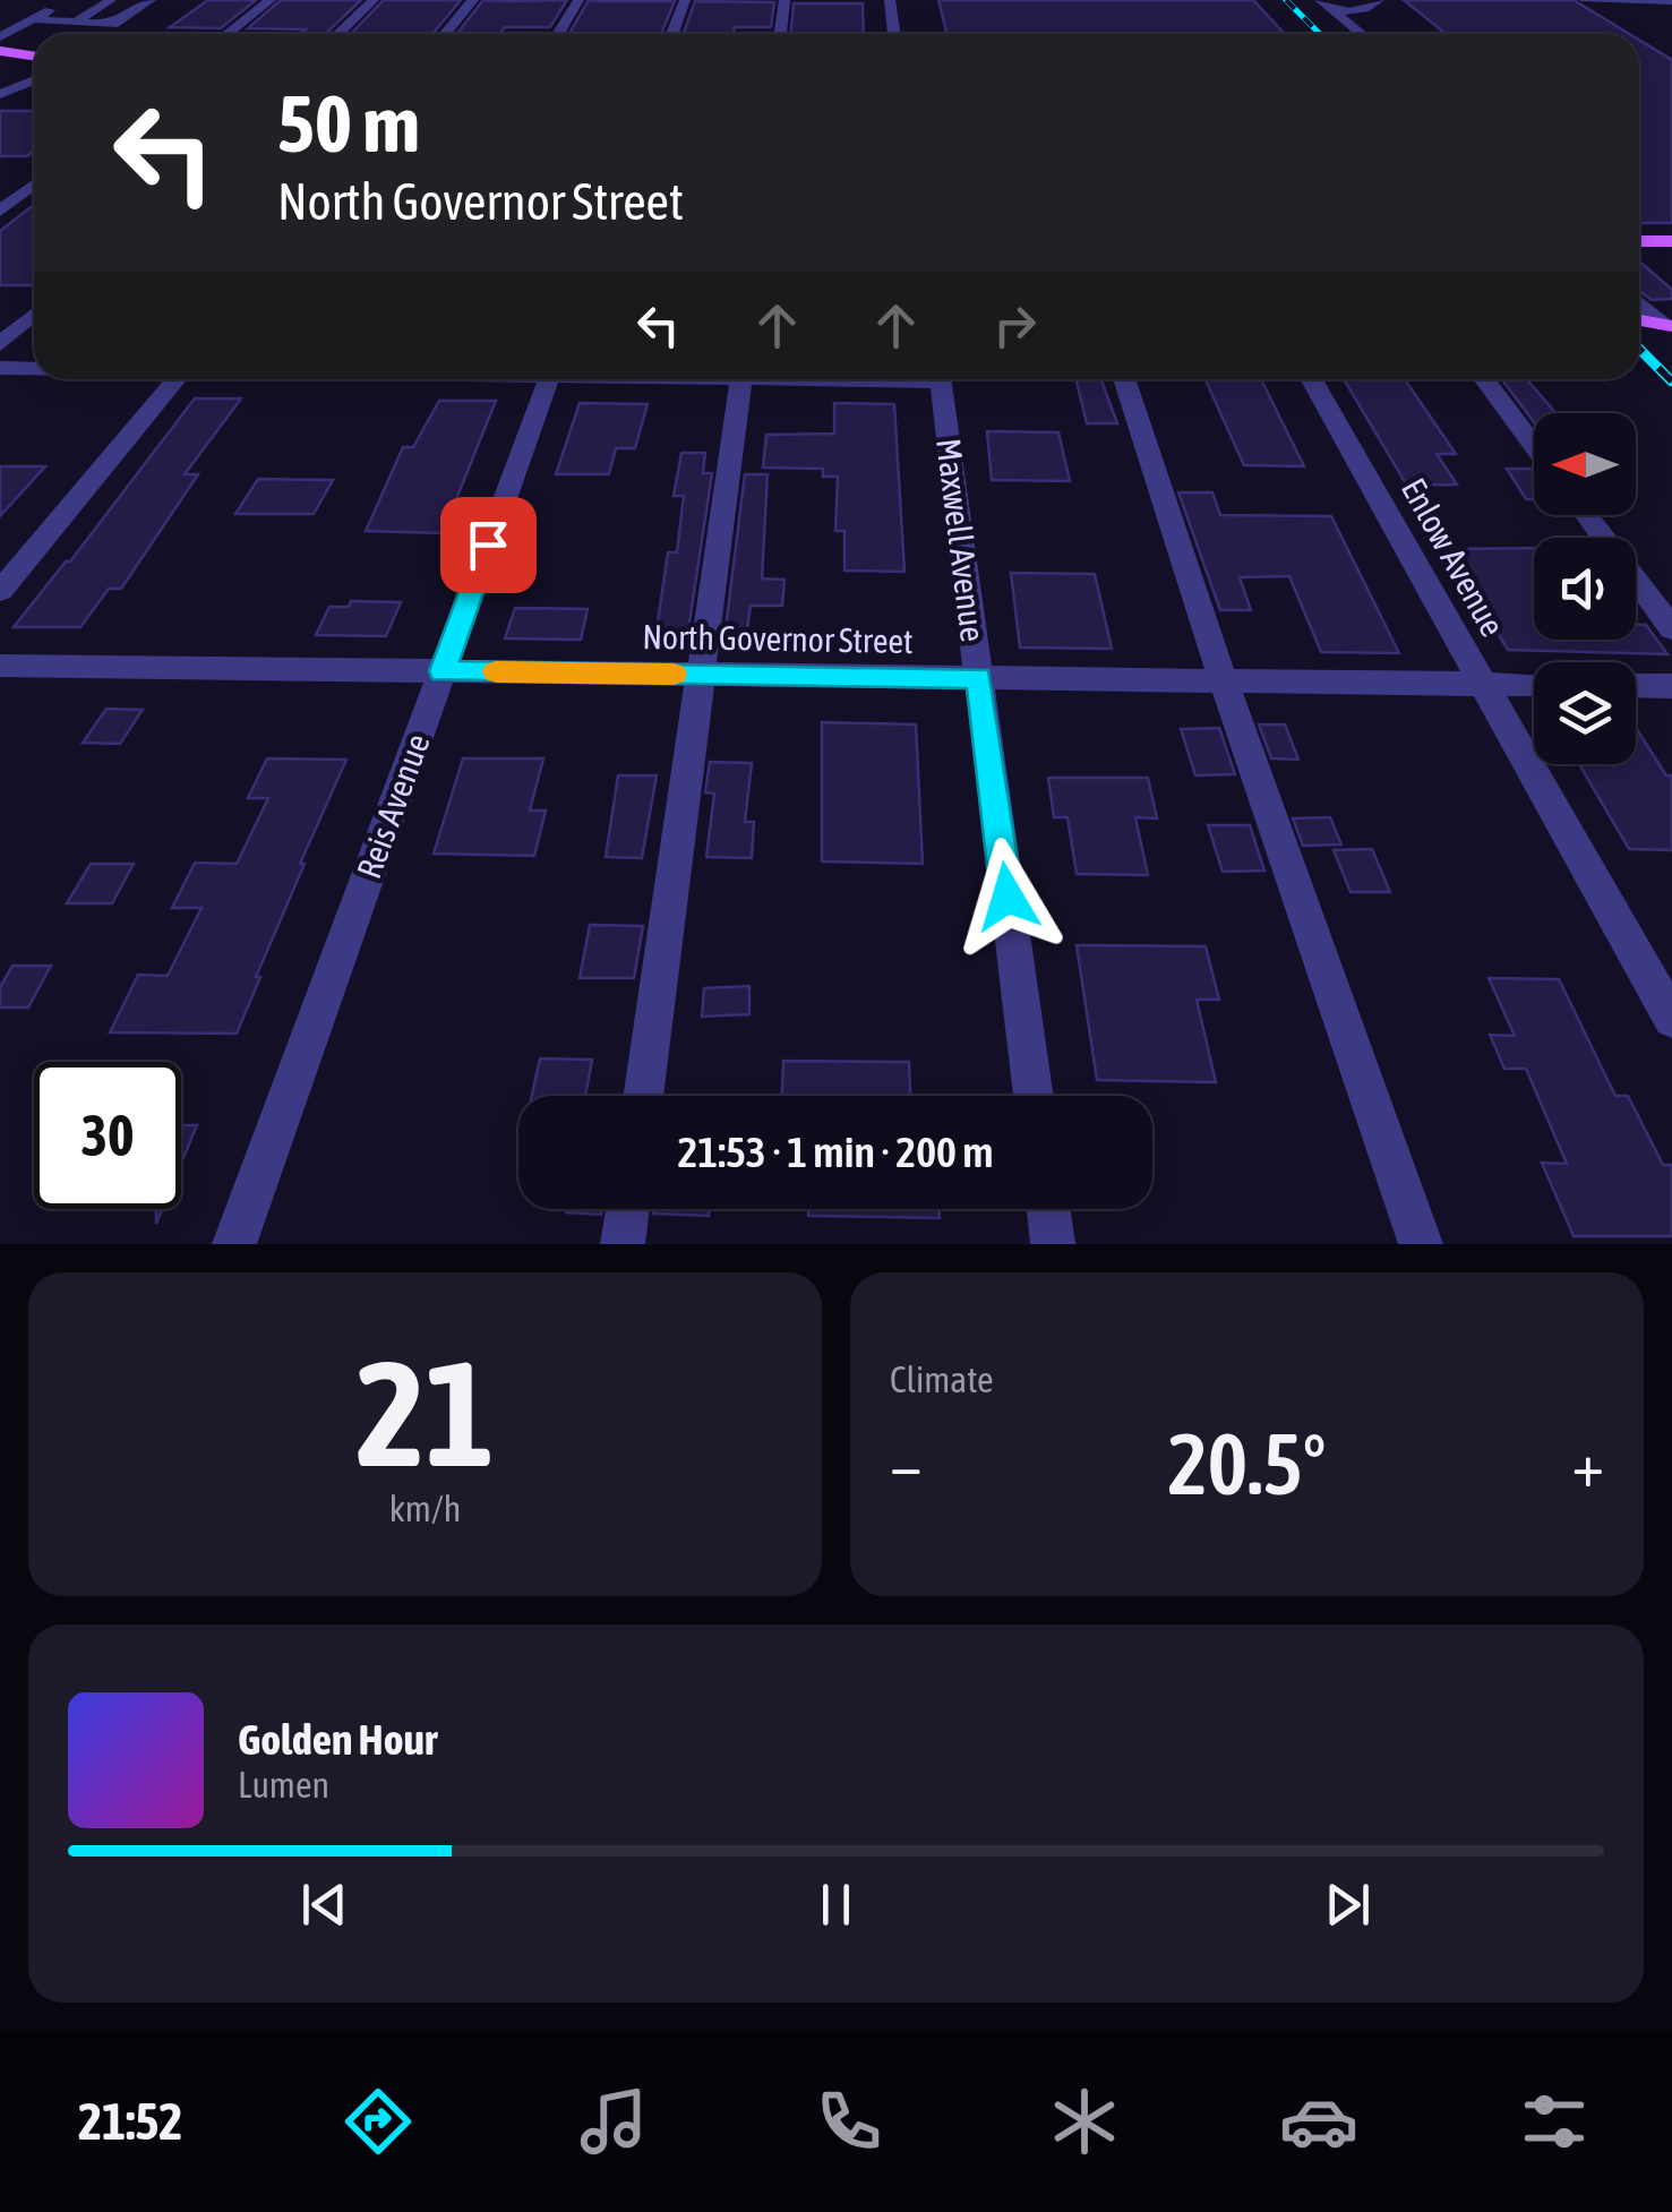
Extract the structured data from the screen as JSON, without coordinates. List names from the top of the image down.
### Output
{
  "streets": {
    "street": [
      "Maxwell Avenue",
      "Enlow Avenue",
      "North Governor Street",
      "Reis Avenue"
    ]
  },
  "crossings": [
    ["Maxwell Avenue", "North Governor Street"],
    ["Enlow Avenue", "North Governor Street"],
    ["North Governor Street", "Reis Avenue"]
  ],
  "north": "left",
  "page": {
    "turn": ["50 m", "North Governor Street"],
    "limit": "30",
    "trip": "21:53 · 1 min · 200 m",
    "tile": [
      ["21", "km/h"],
      "Climate"
    ],
    "heat": ["−", "20.5°", "+"],
    "song": ["Golden Hour", "Lumen"],
    "tabs": "21:52"
  }
}
